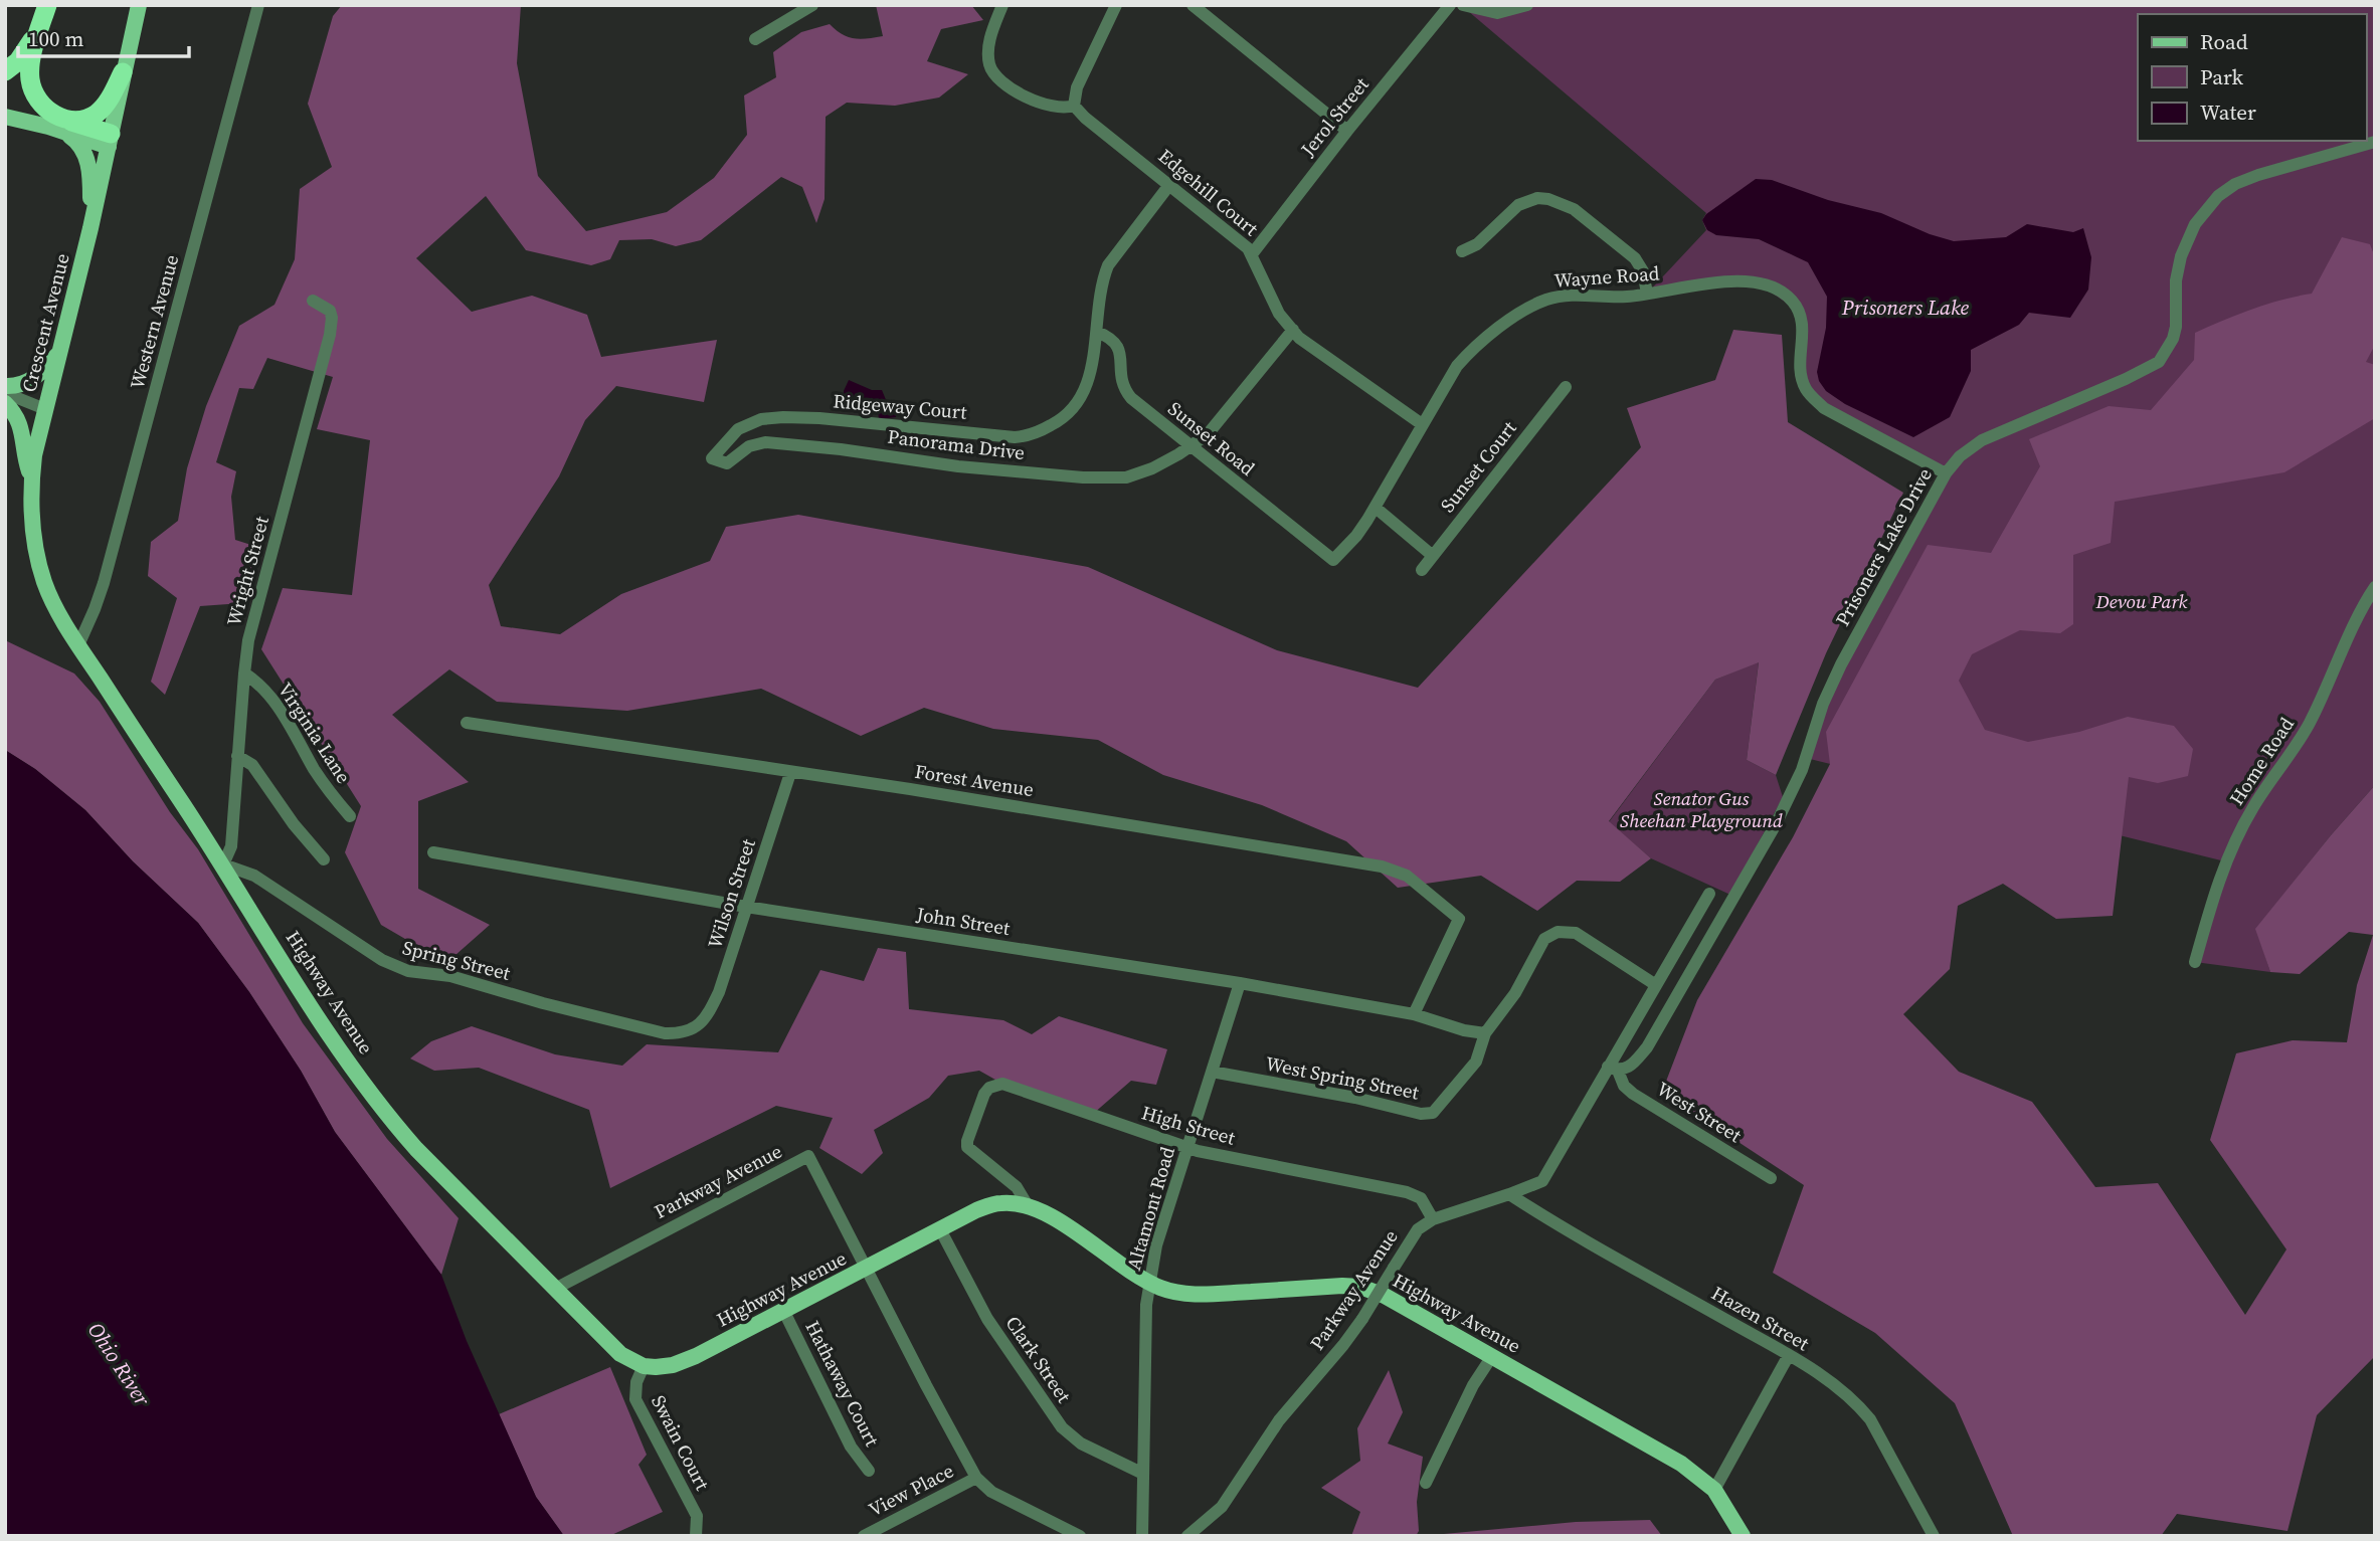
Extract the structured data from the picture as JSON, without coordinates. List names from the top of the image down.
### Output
{
  "streets": {
    "main road": ["Crescent Avenue", "Highway Avenue"],
    "street": [
      "Jerol Street",
      "Edgehill Court",
      "Wayne Road",
      "Western Avenue",
      "Ridgeway Court",
      "Sunset Road",
      "Panorama Drive",
      "Sunset Court",
      "Prisoners Lake Drive",
      "Wright Street",
      "Virginia Lane",
      "Home Road",
      "Forest Avenue",
      "Wilson Street",
      "John Street",
      "Spring Street",
      "West Spring Street",
      "West Street",
      "High Street",
      "Parkway Avenue",
      "Altamont Road",
      "Hazen Street",
      "Clark Street",
      "Hathaway Court",
      "Swain Court",
      "View Place"
    ]
  },
  "crossings": [
    ["Jerol Street", "Edgehill Court"],
    ["Edgehill Court", "Wayne Road"],
    ["Edgehill Court", "Panorama Drive"],
    ["Wayne Road", "Sunset Road"],
    ["Wayne Road", "Prisoners Lake Drive"],
    ["Western Avenue", "Crescent Avenue"],
    ["Western Avenue", "Highway Avenue"],
    ["Crescent Avenue", "Highway Avenue"],
    ["Ridgeway Court", "Sunset Road"],
    ["Ridgeway Court", "Panorama Drive"],
    ["Sunset Road", "Panorama Drive"],
    ["Prisoners Lake Drive", "West Street"],
    ["Prisoners Lake Drive", "Parkway Avenue"],
    ["Wright Street", "Virginia Lane"],
    ["Wright Street", "Spring Street"],
    ["Wright Street", "Highway Avenue"],
    ["Forest Avenue", "Wilson Street"],
    ["Forest Avenue", "John Street"],
    ["Wilson Street", "John Street"],
    ["Wilson Street", "Spring Street"],
    ["John Street", "West Spring Street"],
    ["John Street", "Altamont Road"],
    ["Spring Street", "Highway Avenue"],
    ["Highway Avenue", "High Street"],
    ["Highway Avenue", "Parkway Avenue"],
    ["Highway Avenue", "Altamont Road"],
    ["Highway Avenue", "Clark Street"],
    ["Highway Avenue", "Hathaway Court"],
    ["Highway Avenue", "Swain Court"],
    ["West Spring Street", "Parkway Avenue"],
    ["West Spring Street", "Altamont Road"],
    ["West Street", "Parkway Avenue"],
    ["High Street", "Parkway Avenue"],
    ["High Street", "Altamont Road"],
    ["Parkway Avenue", "Hazen Street"],
    ["Parkway Avenue", "View Place"],
    ["Altamont Road", "Clark Street"]
  ],
  "water": ["Prisoners Lake", "Ohio River"],
  "parks": ["Devou Park", "Senator Gus Sheehan Playground"],
  "legend": ["Road", "Park", "Water"],
  "scale_bar": "100 m"
}
